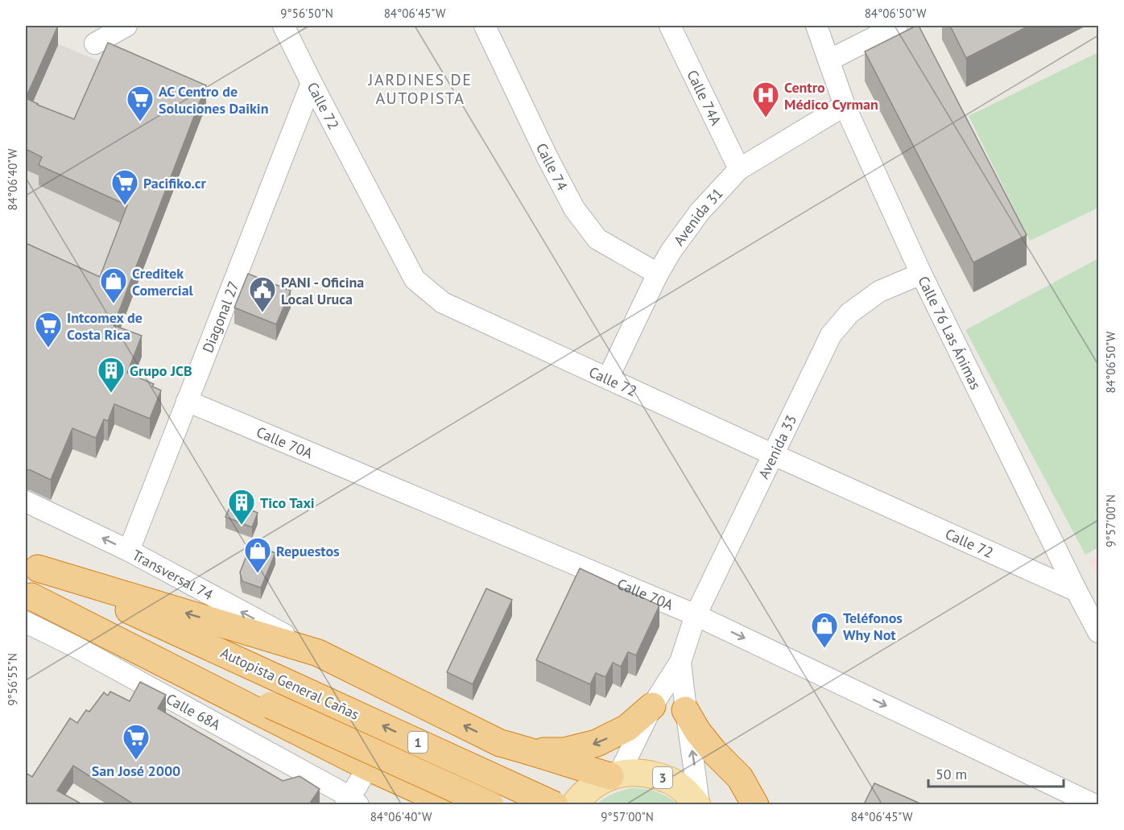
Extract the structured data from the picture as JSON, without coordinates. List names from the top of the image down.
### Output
{
  "streets": {
    "highway": ["Autopista General Cañas", "1"],
    "main road": ["3"],
    "street": [
      "Calle 74A",
      "Calle 72",
      "Calle 74",
      "Avenida 31",
      "Diagonal 27",
      "Calle 76 Las Ánimas",
      "Calle 70A",
      "Avenida 33",
      "Transversal 74",
      "Calle 68A"
    ]
  },
  "crossings": [
    ["Calle 74A", "Avenida 31"],
    ["Calle 72", "Avenida 31"],
    ["Calle 72", "Diagonal 27"],
    ["Calle 72", "Calle 76 Las Ánimas"],
    ["Calle 72", "Avenida 33"],
    ["Calle 74", "Avenida 31"],
    ["Avenida 31", "Calle 76 Las Ánimas"],
    ["Diagonal 27", "Calle 70A"],
    ["Diagonal 27", "Transversal 74"],
    ["Calle 76 Las Ánimas", "Avenida 33"],
    ["Calle 70A", "Avenida 33"],
    ["Avenida 33", "3"]
  ],
  "one_way": ["Calle 70A", "Transversal 74"],
  "districts": ["JARDINES DE AUTOPISTA"],
  "places": {
    "hospital": ["Centro Médico Cyrman"],
    "supermarket": [
      "AC Centro de Soluciones Daikin",
      "Pacifiko.cr",
      "Intcomex de Costa Rica",
      "San José 2000"
    ],
    "shop": ["Creditek Comercial", "Repuestos", "Teléfonos Why Not"],
    "public building": ["PANI - Oficina Local Uruca"],
    "building": ["Grupo JCB", "Tico Taxi"]
  },
  "scale_bar": "50 m",
  "coordinates": [
    "9°56'50\"N",
    "84°06'45\"W",
    "84°06'50\"W",
    "84°06'40\"W",
    "9°57'00\"N",
    "9°56'55\"N"
  ]
}
